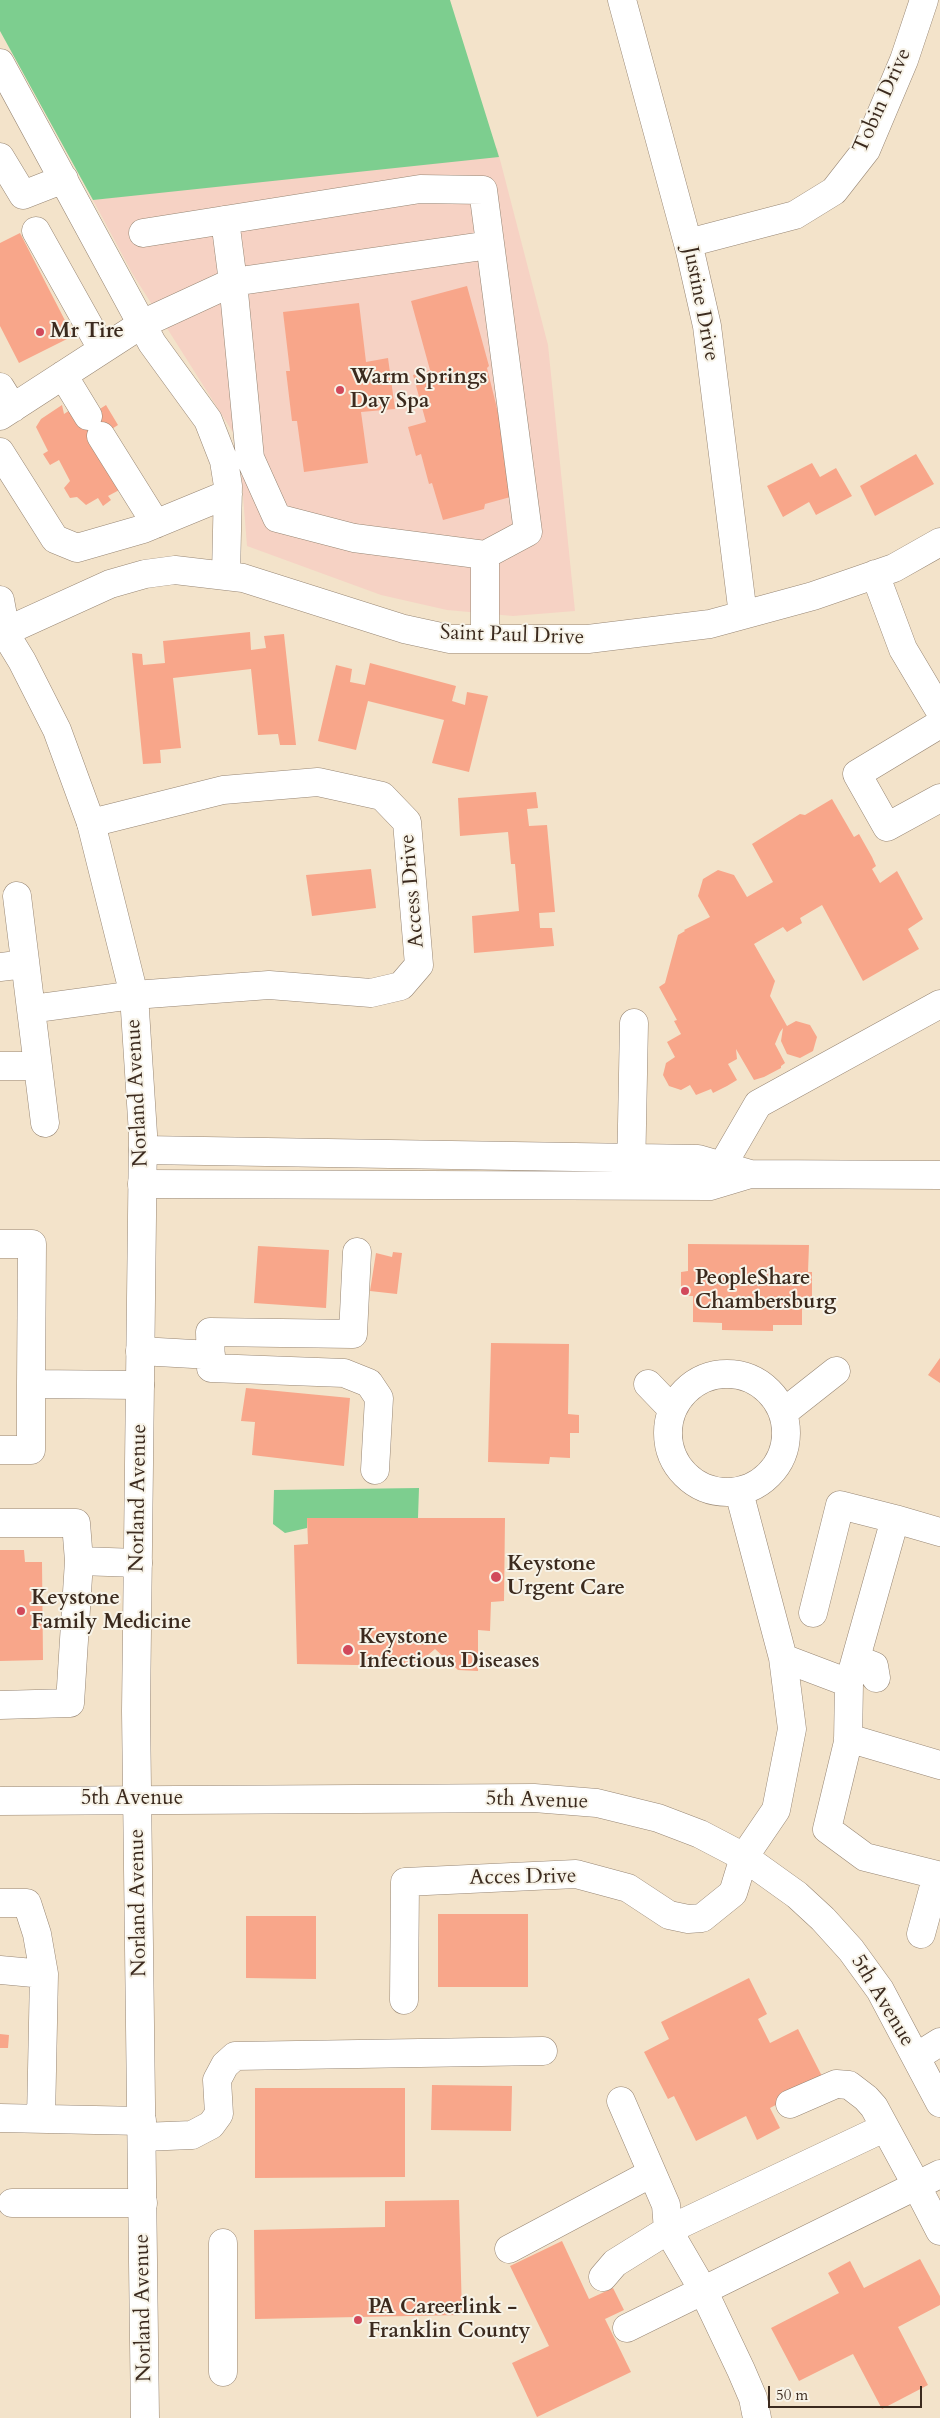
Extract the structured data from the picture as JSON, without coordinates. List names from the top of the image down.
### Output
{
  "streets": {
    "street": [
      "Tobin Drive",
      "Justine Drive",
      "Saint Paul Drive",
      "Access Drive",
      "Norland Avenue",
      "5th Avenue",
      "Acces Drive"
    ]
  },
  "crossings": [
    ["Tobin Drive", "Justine Drive"],
    ["Justine Drive", "Saint Paul Drive"],
    ["Saint Paul Drive", "Norland Avenue"],
    ["Access Drive", "Norland Avenue"],
    ["Norland Avenue", "5th Avenue"],
    ["5th Avenue", "Acces Drive"]
  ],
  "places": [
    "Mr Tire",
    "Warm Springs Day Spa",
    "PeopleShare Chambersburg",
    "Keystone Urgent Care",
    "Keystone Family Medicine",
    "Keystone Infectious Diseases",
    "PA Careerlink - Franklin County"
  ],
  "scale_bar": "50 m"
}
